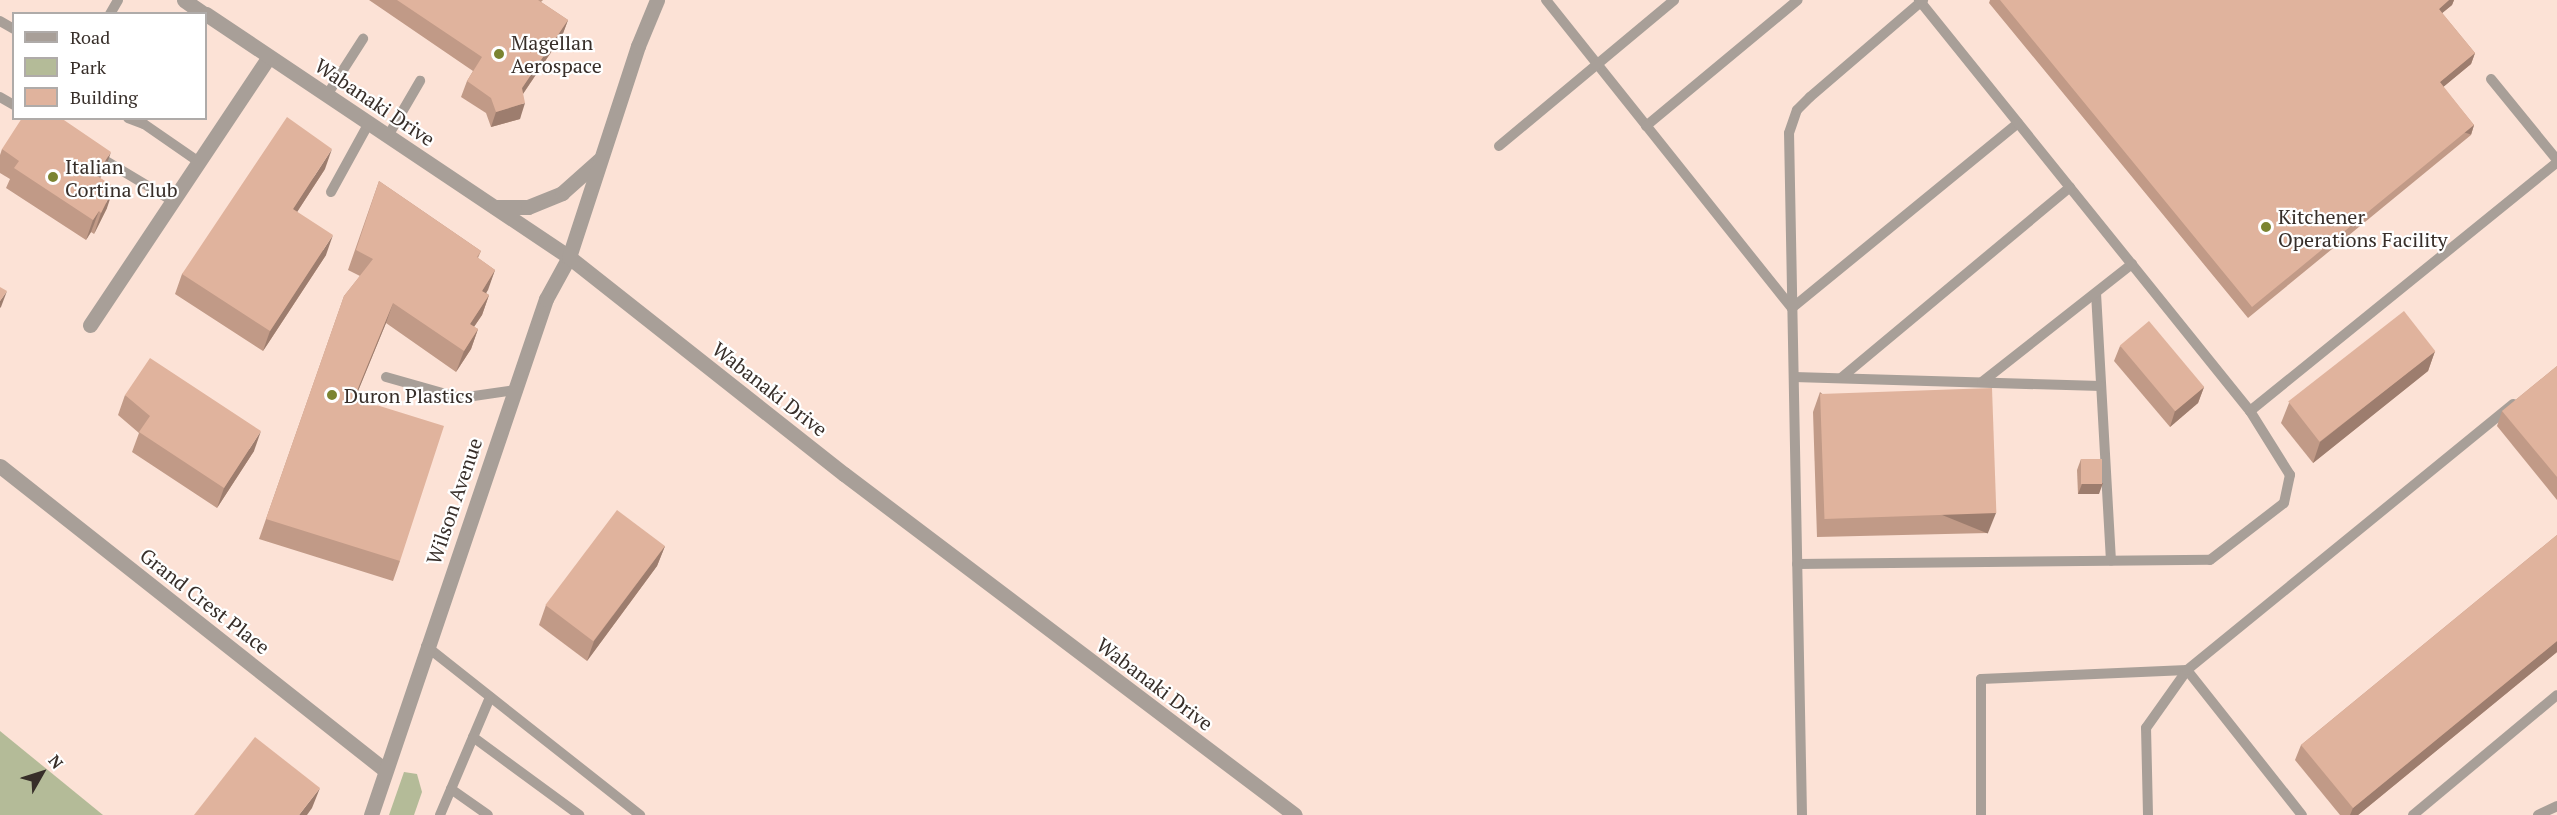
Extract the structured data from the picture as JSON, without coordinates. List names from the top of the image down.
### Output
{
  "streets": {
    "street": ["Wabanaki Drive", "Wilson Avenue", "Grand Crest Place"]
  },
  "crossings": [
    ["Wabanaki Drive", "Wilson Avenue"],
    ["Wilson Avenue", "Grand Crest Place"]
  ],
  "places": [
    "Magellan Aerospace",
    "Italian Cortina Club",
    "Kitchener Operations Facility",
    "Duron Plastics"
  ],
  "legend": ["Road", "Park", "Building"],
  "north": "top right"
}
